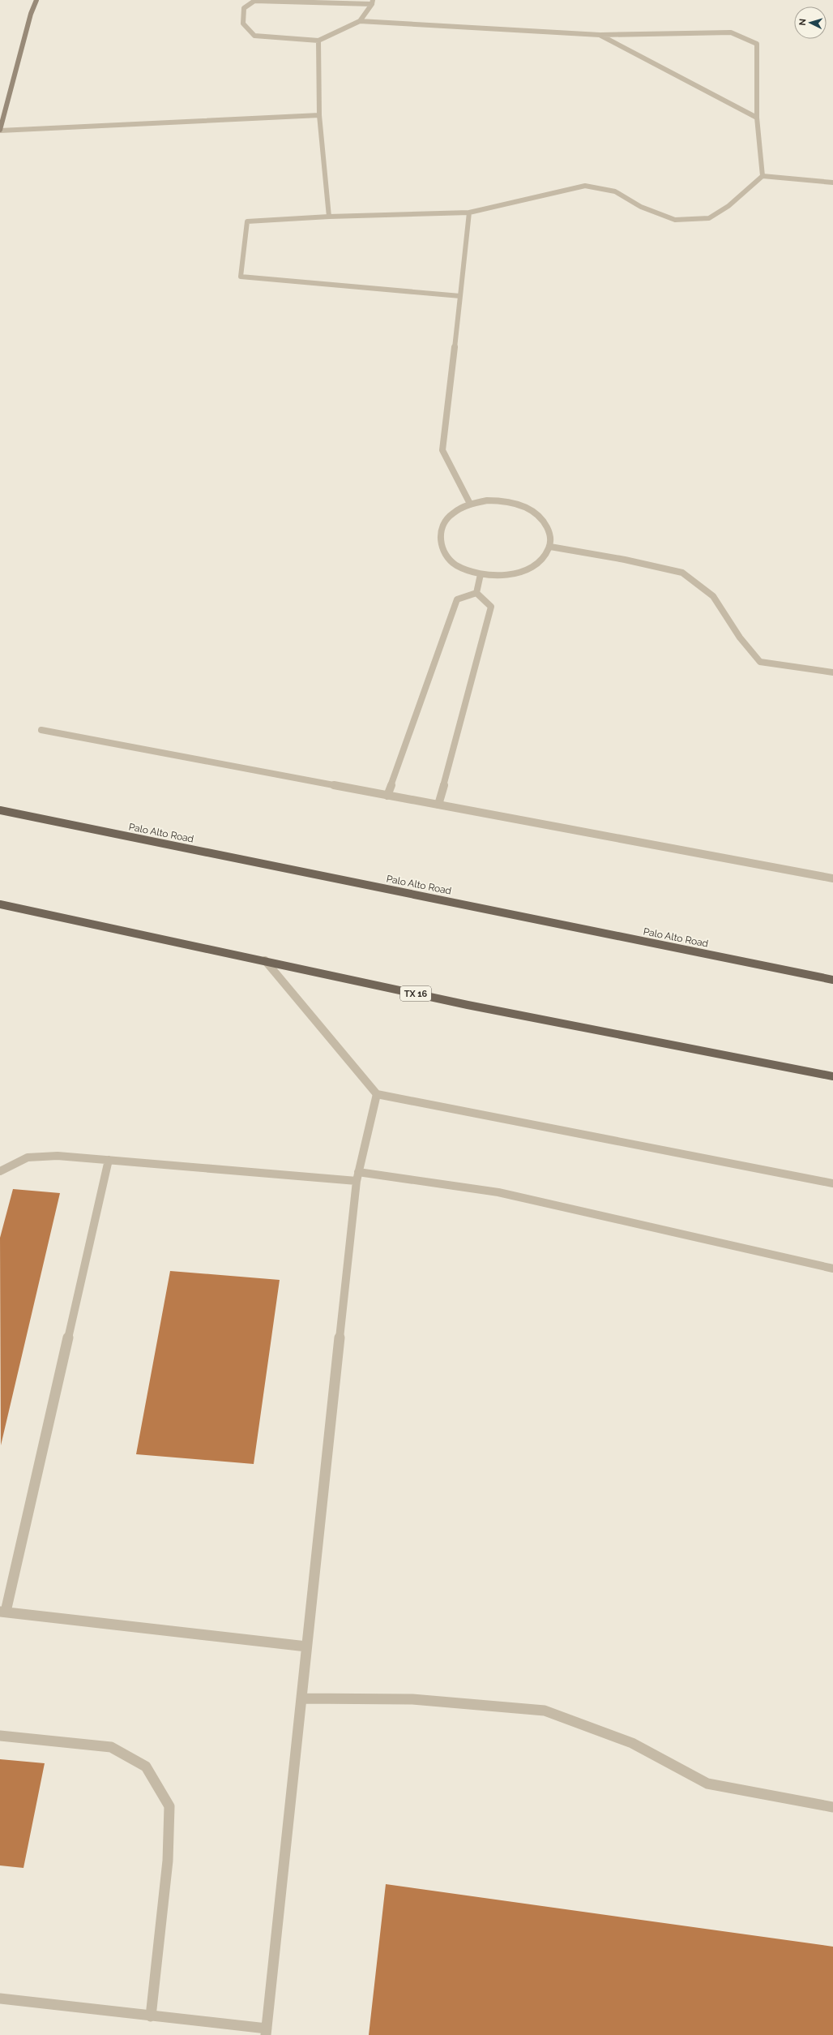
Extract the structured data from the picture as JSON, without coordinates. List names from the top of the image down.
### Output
{
  "streets": {
    "main road": ["Palo Alto Road", "TX 16"]
  },
  "north": "left"
}
